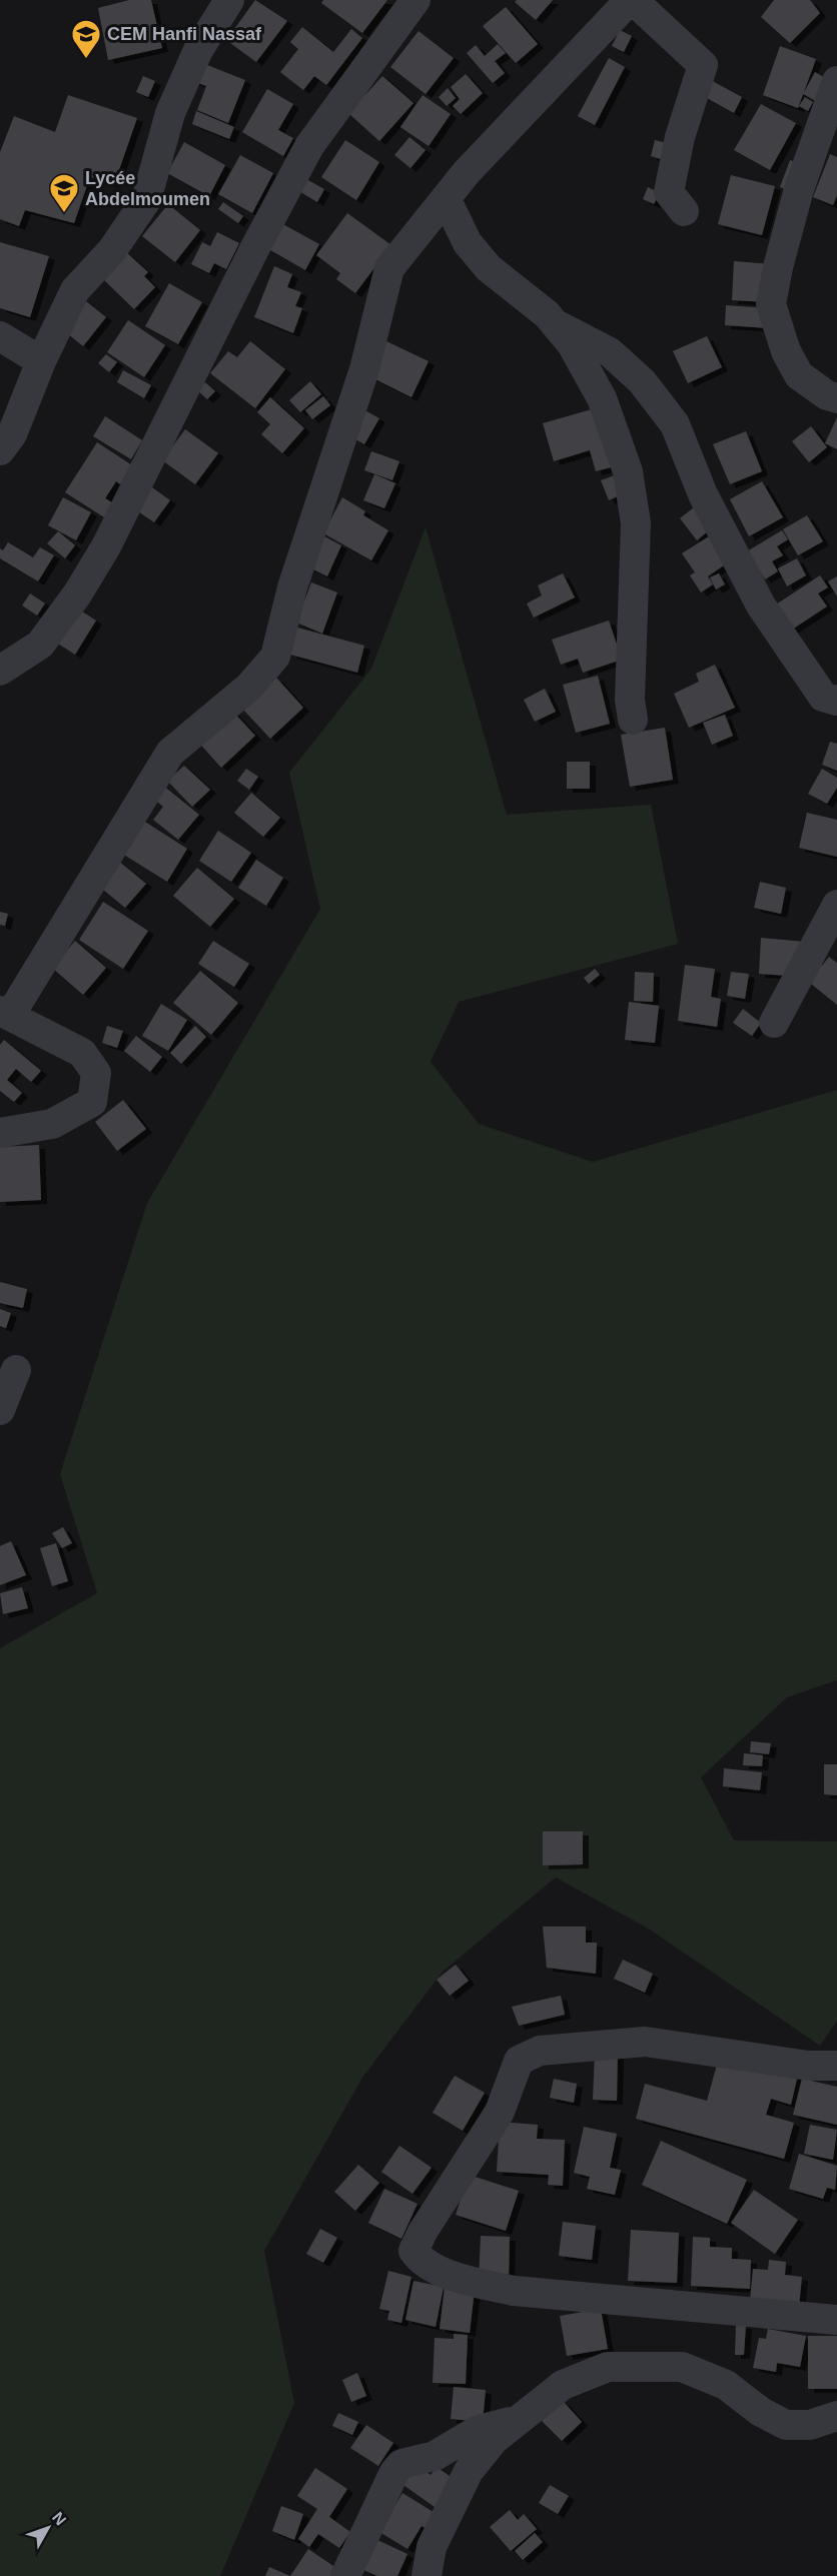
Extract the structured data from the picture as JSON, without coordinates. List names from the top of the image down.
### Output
{
  "places": {
    "school or university": ["CEM Hanfi Nassaf", "Lycée Abdelmoumen"]
  },
  "north": "top right"
}
